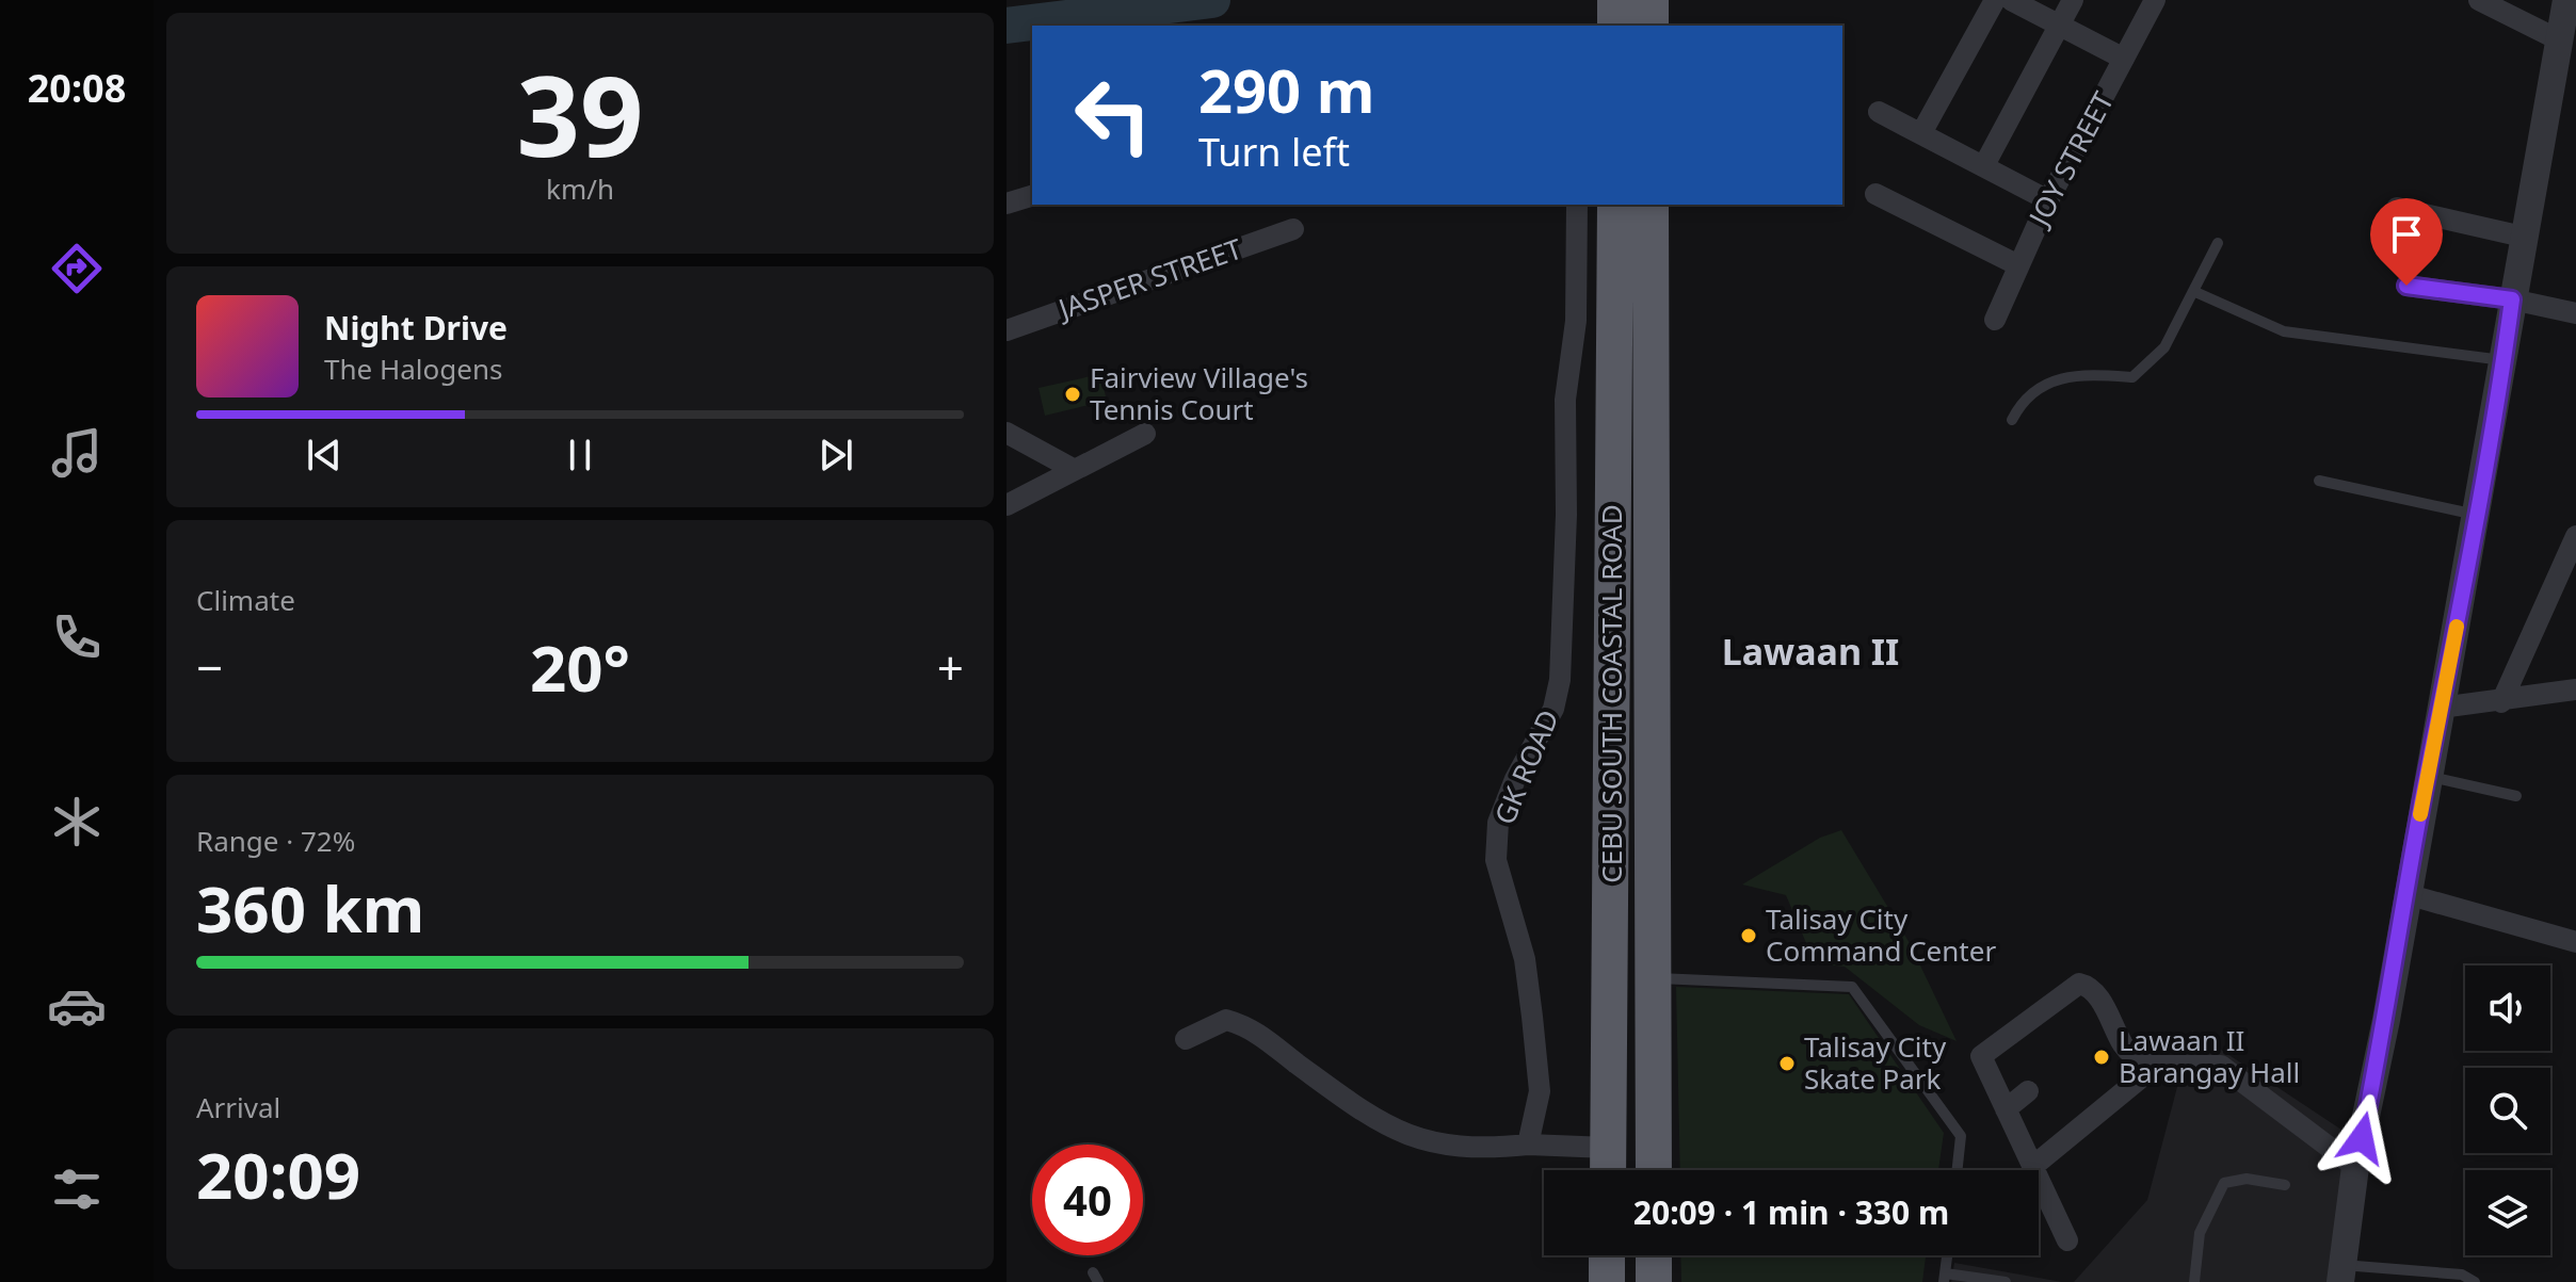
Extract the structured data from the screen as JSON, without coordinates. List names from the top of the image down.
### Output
{
  "streets": {
    "highway": ["CEBU SOUTH COASTAL ROAD"],
    "street": ["JOY STREET", "JASPER STREET", "GK ROAD"]
  },
  "districts": ["Lawaan II"],
  "places": [
    "Fairview Village's Tennis Court",
    "Talisay City Command Center",
    "Lawaan II Barangay Hall",
    "Talisay City Skate Park"
  ],
  "page": {
    "tabs": "20:08",
    "tile": [
      ["39", "km/h"],
      "Climate",
      ["Range · 72%", "360 km"],
      ["Arrival", "20:09"]
    ],
    "turn": ["290 m", "Turn left"],
    "song": ["Night Drive", "The Halogens"],
    "heat": ["−", "20°", "+"],
    "limit": "40",
    "trip": "20:09 · 1 min · 330 m"
  }
}
